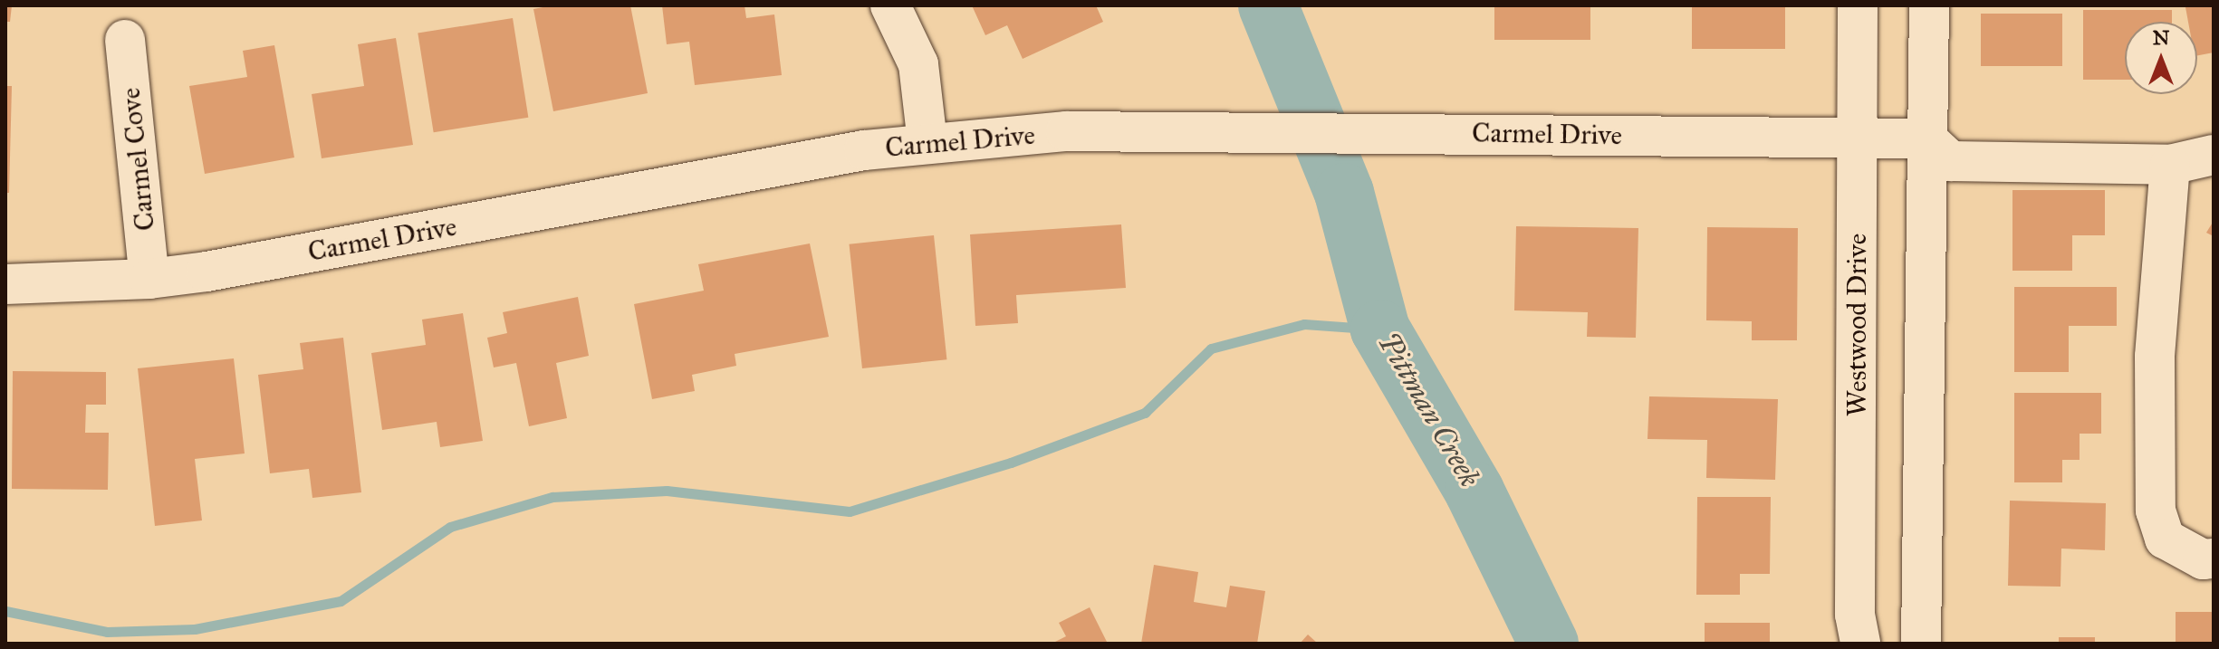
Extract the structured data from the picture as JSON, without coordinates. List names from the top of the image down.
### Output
{
  "streets": {
    "street": ["Carmel Drive", "Carmel Cove", "Westwood Drive"]
  },
  "crossings": [
    ["Carmel Drive", "Carmel Cove"],
    ["Carmel Drive", "Westwood Drive"]
  ],
  "water": ["Pittman Creek"],
  "north": "top"
}
